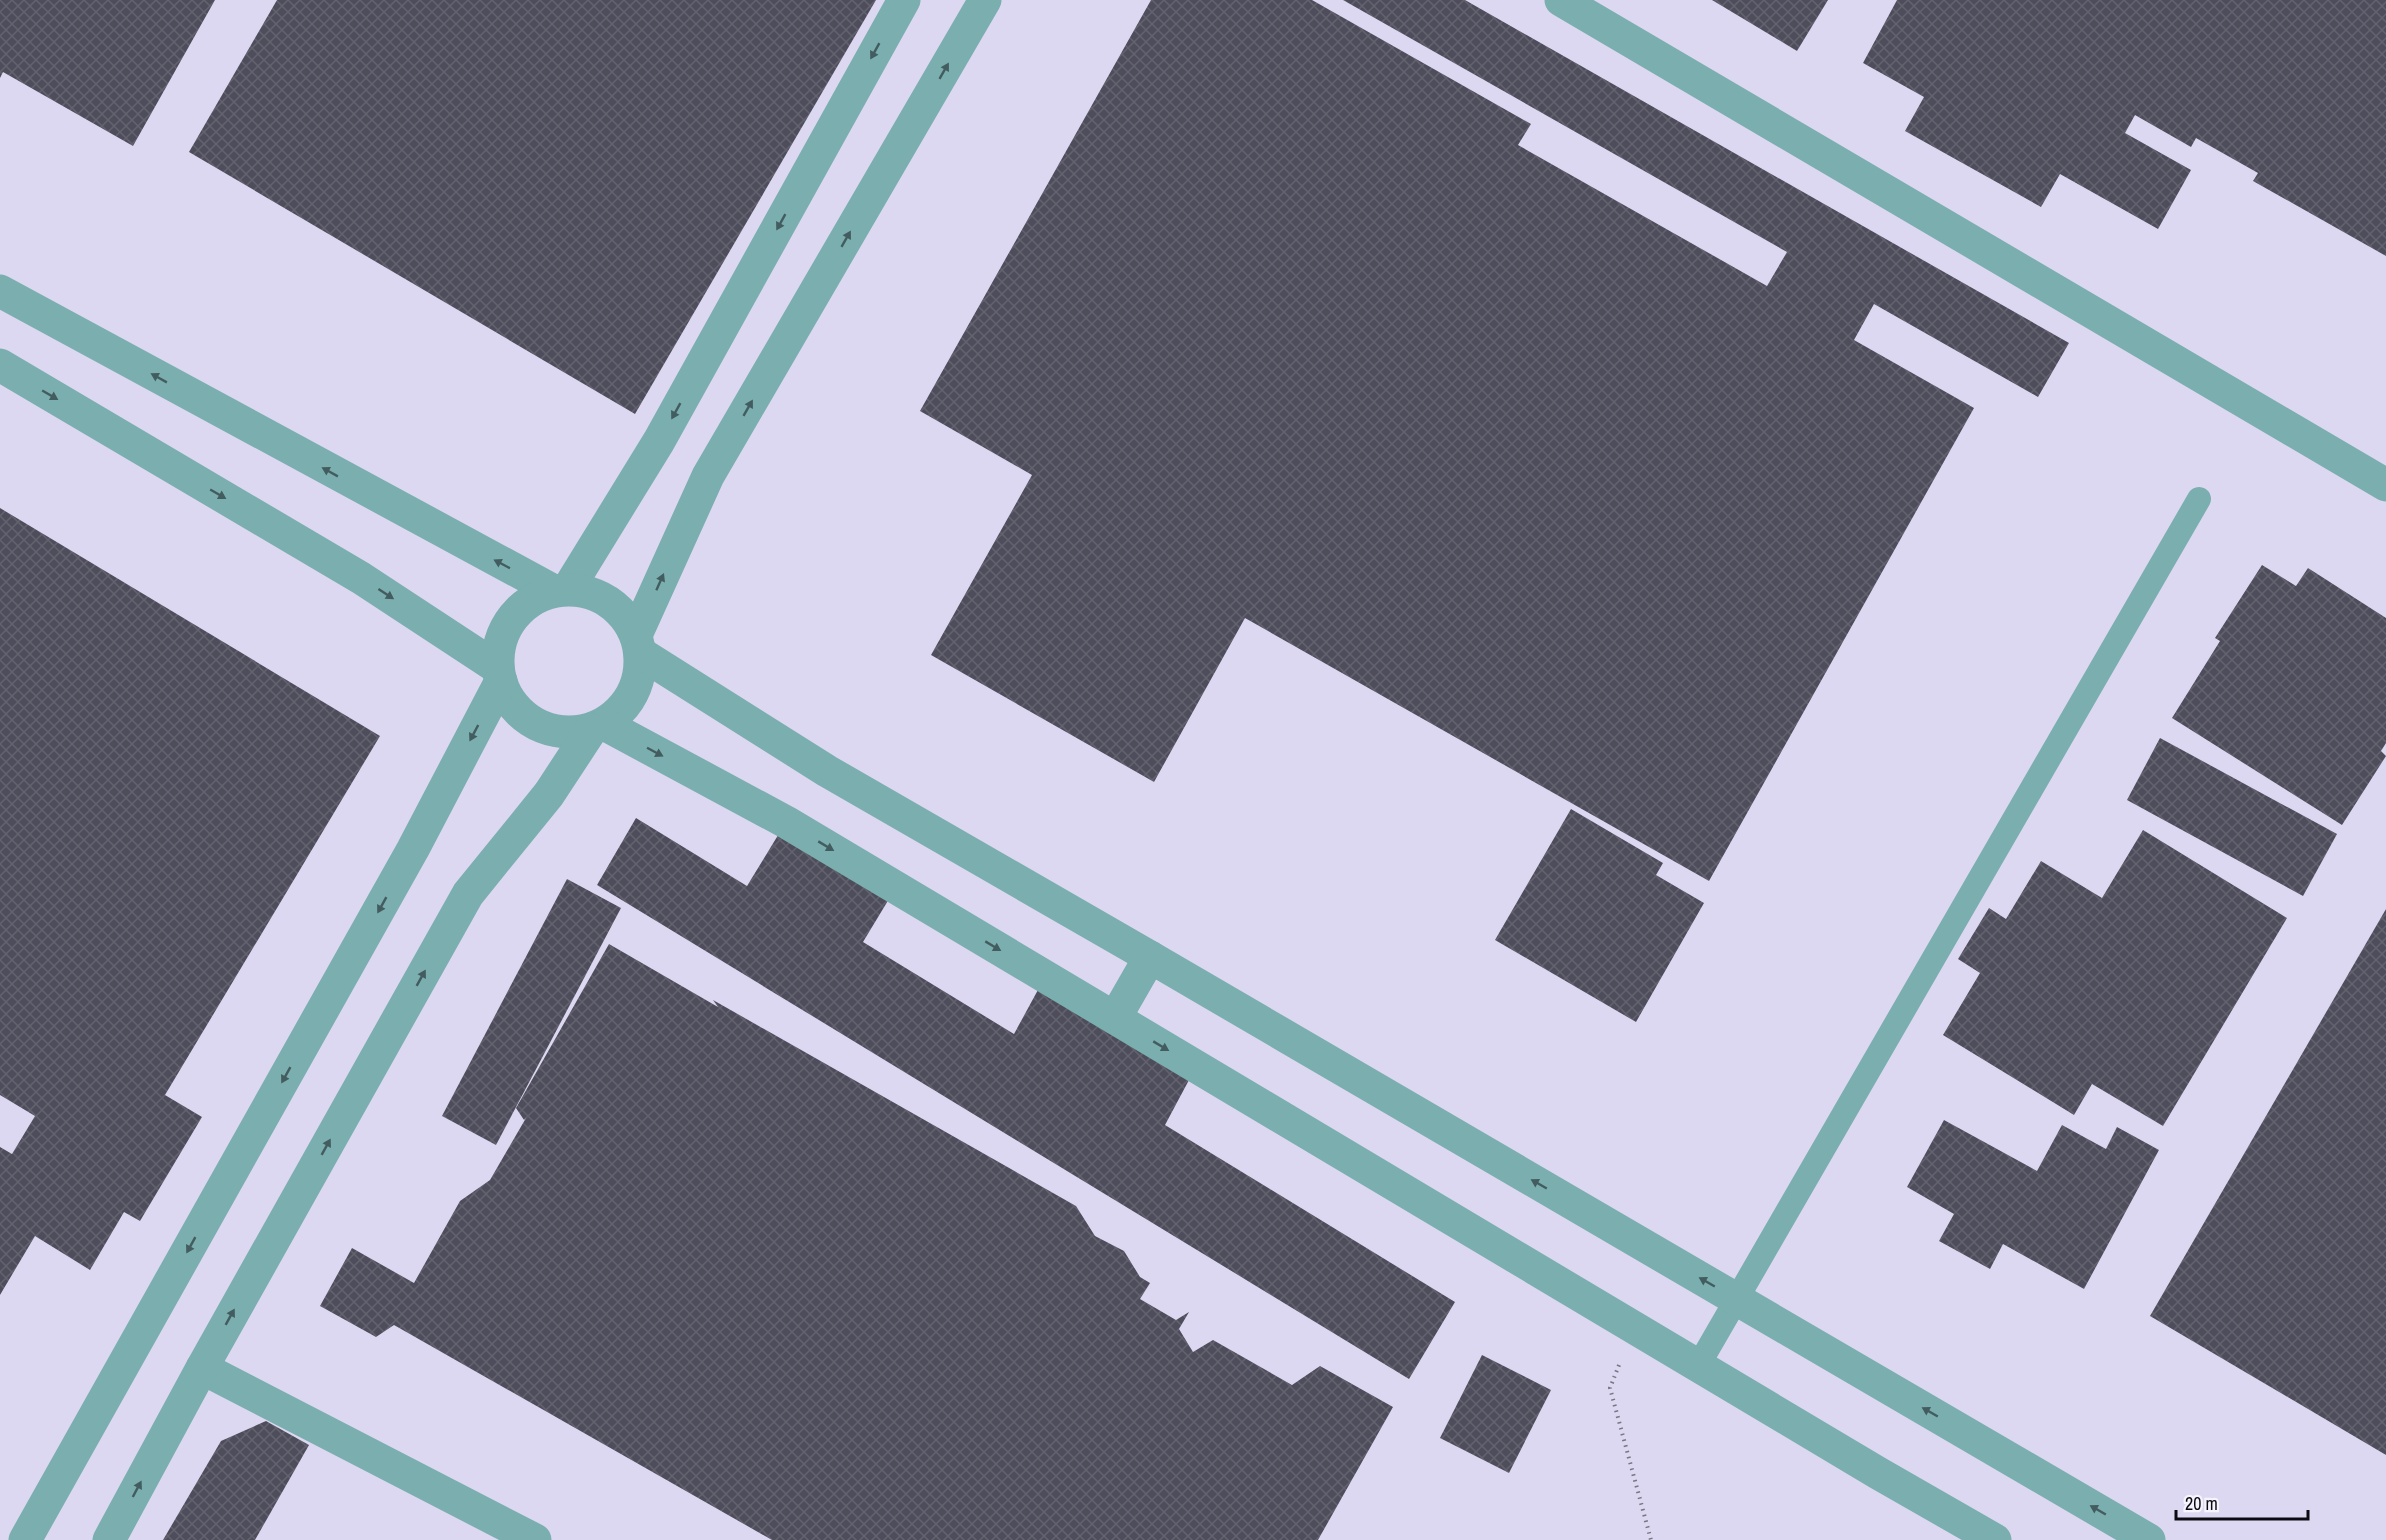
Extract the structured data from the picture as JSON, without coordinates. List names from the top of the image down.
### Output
{
  "scale_bar": "20 m"
}
